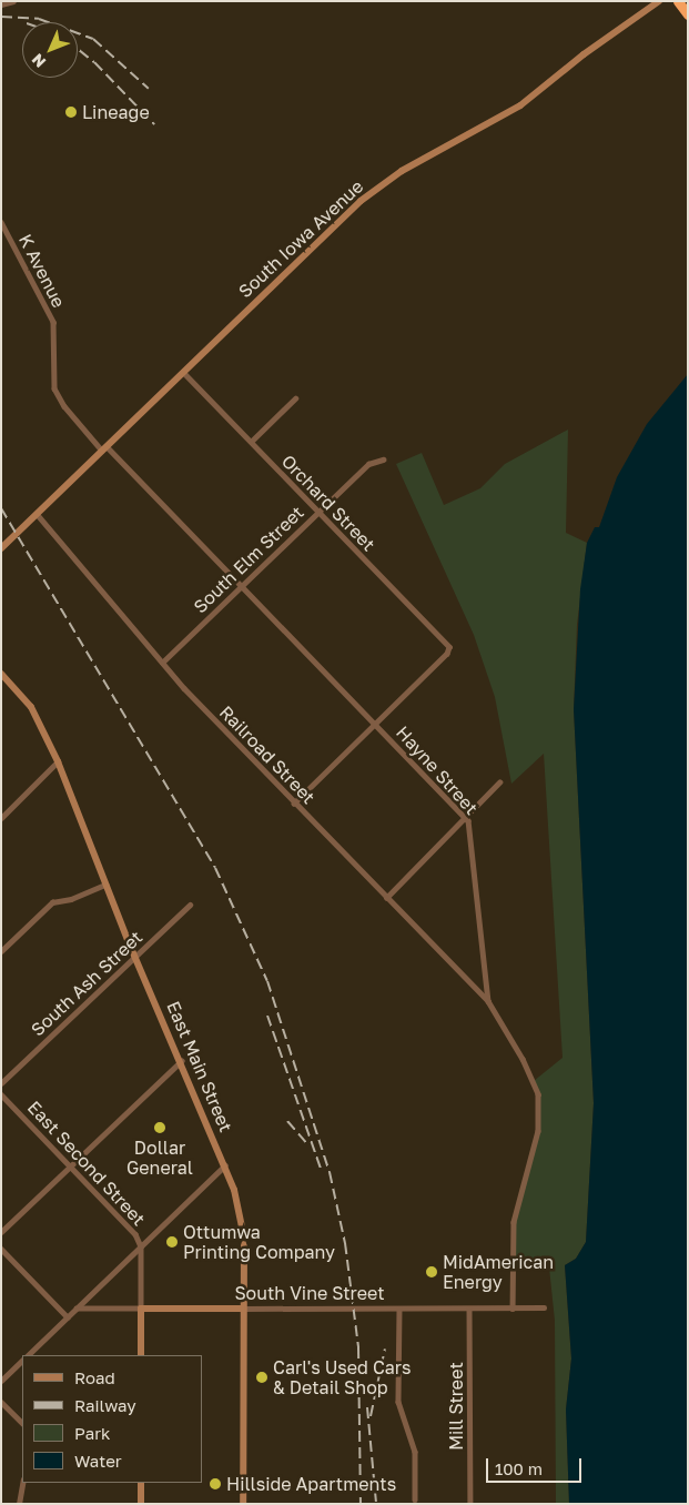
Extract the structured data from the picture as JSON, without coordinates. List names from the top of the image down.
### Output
{
  "streets": {
    "main road": [
      "South Iowa Avenue",
      "East Main Street",
      "East Second Street",
      "South Vine Street"
    ],
    "street": [
      "K Avenue",
      "Orchard Street",
      "South Elm Street",
      "Railroad Street",
      "Hayne Street",
      "South Ash Street",
      "Mill Street"
    ]
  },
  "crossings": [
    ["South Iowa Avenue", "K Avenue"],
    ["South Iowa Avenue", "Orchard Street"],
    ["South Iowa Avenue", "Railroad Street"],
    ["South Iowa Avenue", "Hayne Street"],
    ["K Avenue", "Hayne Street"],
    ["Orchard Street", "South Elm Street"],
    ["Orchard Street", "Hayne Street"],
    ["South Elm Street", "Railroad Street"],
    ["South Elm Street", "Hayne Street"],
    ["Railroad Street", "Hayne Street"],
    ["Hayne Street", "South Vine Street"],
    ["South Ash Street", "East Main Street"],
    ["East Main Street", "South Vine Street"],
    ["East Second Street", "South Vine Street"],
    ["South Vine Street", "Mill Street"]
  ],
  "places": [
    "Lineage",
    "Dollar General",
    "Ottumwa Printing Company",
    "MidAmerican Energy",
    "Carl's Used Cars & Detail Shop",
    "Hillside Apartments"
  ],
  "legend": [
    "Road",
    "Railway",
    "Park",
    "Water"
  ],
  "scale_bar": "100 m",
  "north": "bottom left"
}
